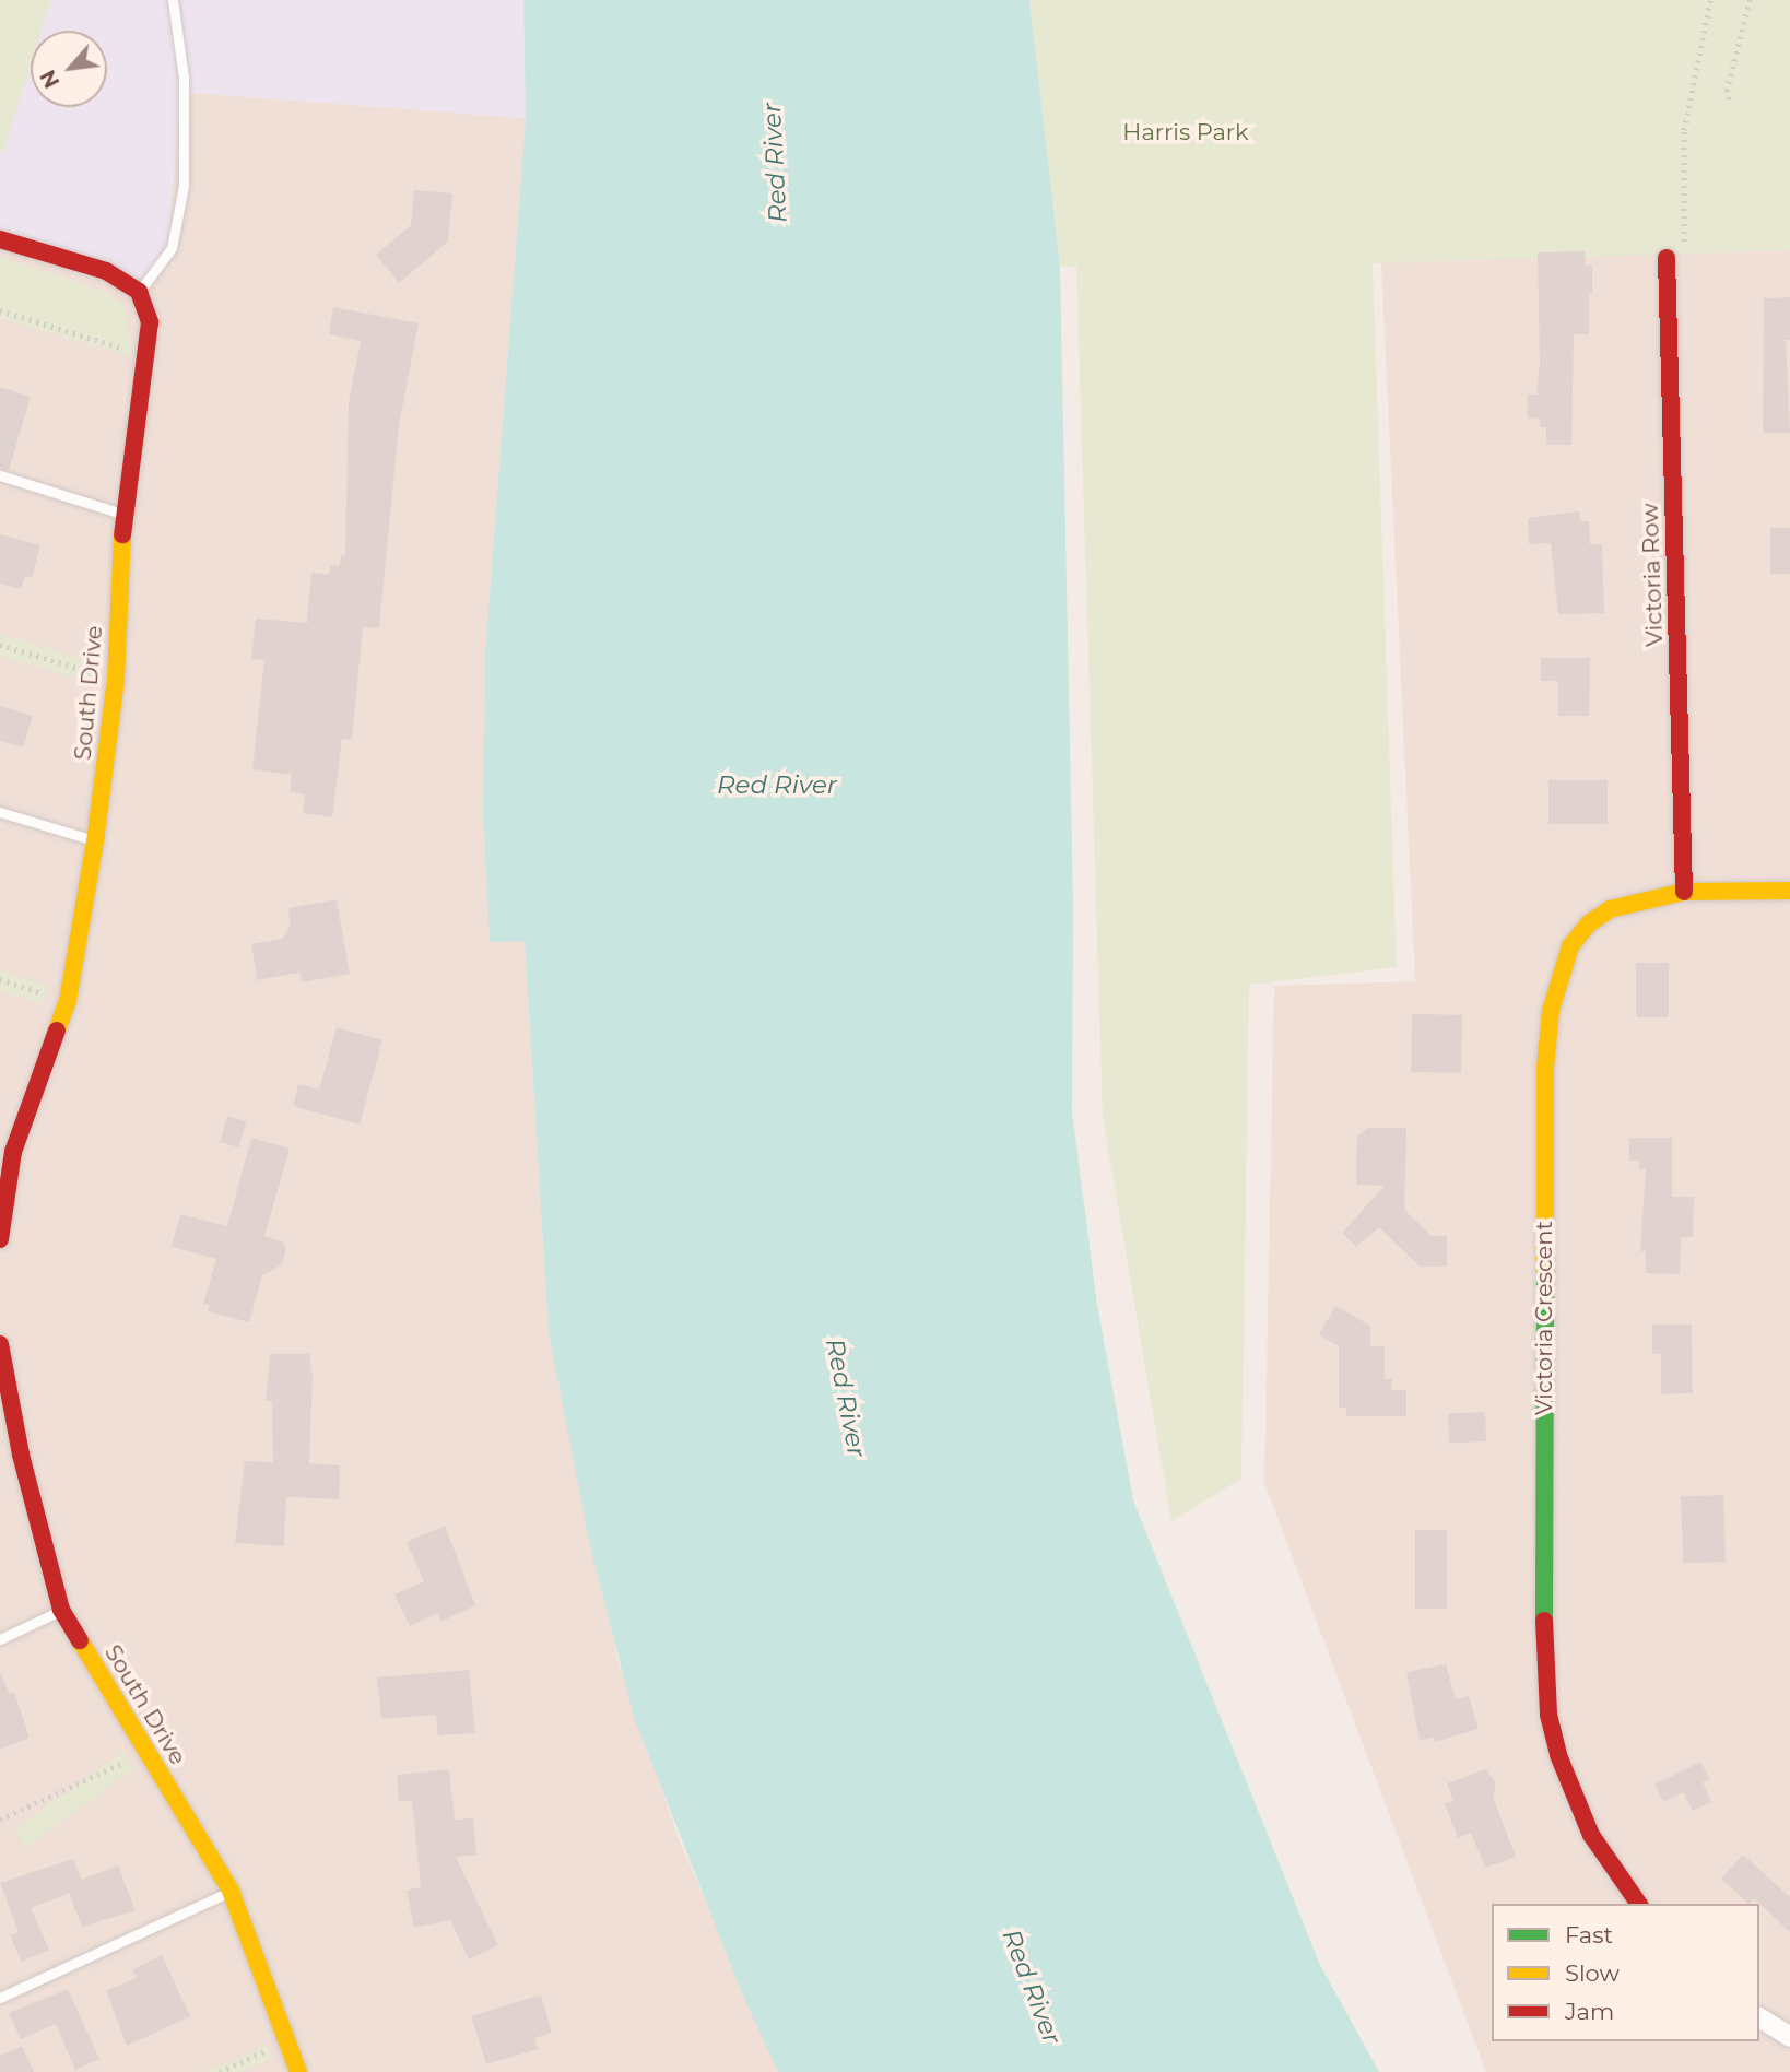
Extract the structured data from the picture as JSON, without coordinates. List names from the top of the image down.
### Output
{
  "streets": {
    "street": ["Victoria Row", "South Drive", "Victoria Crescent"]
  },
  "crossings": [
    ["Victoria Row", "Victoria Crescent"]
  ],
  "water": ["Red River"],
  "parks": ["Harris Park"],
  "legend": ["Fast", "Slow", "Jam"],
  "north": "bottom left"
}
